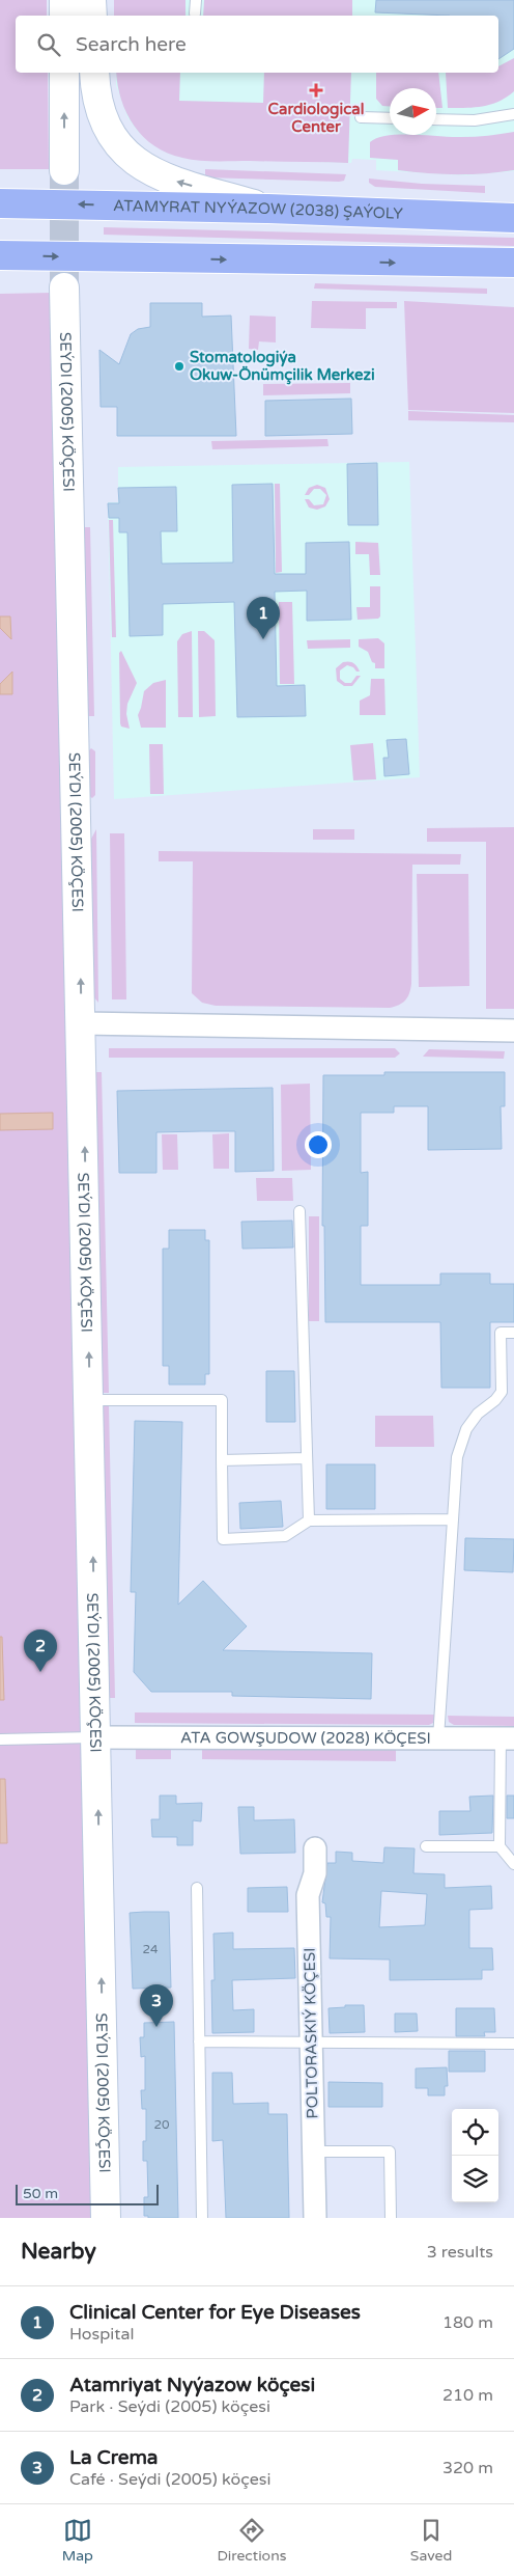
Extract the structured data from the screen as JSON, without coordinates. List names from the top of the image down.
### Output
{
  "streets": {
    "main road": ["ATAMYRAT NYÝAZOW (2038) ŞAÝOLY"],
    "street": ["SEÝDI (2005) KÖÇESI", "ATA GOWŞUDOW (2028) KÖÇESI", "POLTORASKIÝ KÖÇESI"]
  },
  "crossings": [
    ["SEÝDI (2005) KÖÇESI", "ATA GOWŞUDOW (2028) KÖÇESI"]
  ],
  "one_way": ["SEÝDI (2005) KÖÇESI"],
  "places": {
    "health": ["Cardiological Center"],
    "other": ["Stomatologiýa Okuw-Önümçilik Merkezi"]
  },
  "house_numbers": ["24", "20"],
  "scale_bar": "50 m",
  "north": "right",
  "page": {
    "search": "Search here",
    "pins": ["1", "2", "3"],
    "scale": "50 m",
    "heading": ["Nearby", "3 results"],
    "list": [
      {
        "mark": "1",
        "name": "Clinical Center for Eye Diseases",
        "note": "Hospital",
        "value": "180 m"
      },
      {
        "mark": "2",
        "name": "Atamriyat Nyýazow köçesi",
        "note": "Park · Seýdi (2005) köçesi",
        "value": "210 m"
      },
      {
        "mark": "3",
        "name": "La Crema",
        "note": "Café · Seýdi (2005) köçesi",
        "value": "320 m"
      }
    ],
    "nav": ["Map", "Directions", "Saved"]
  }
}
